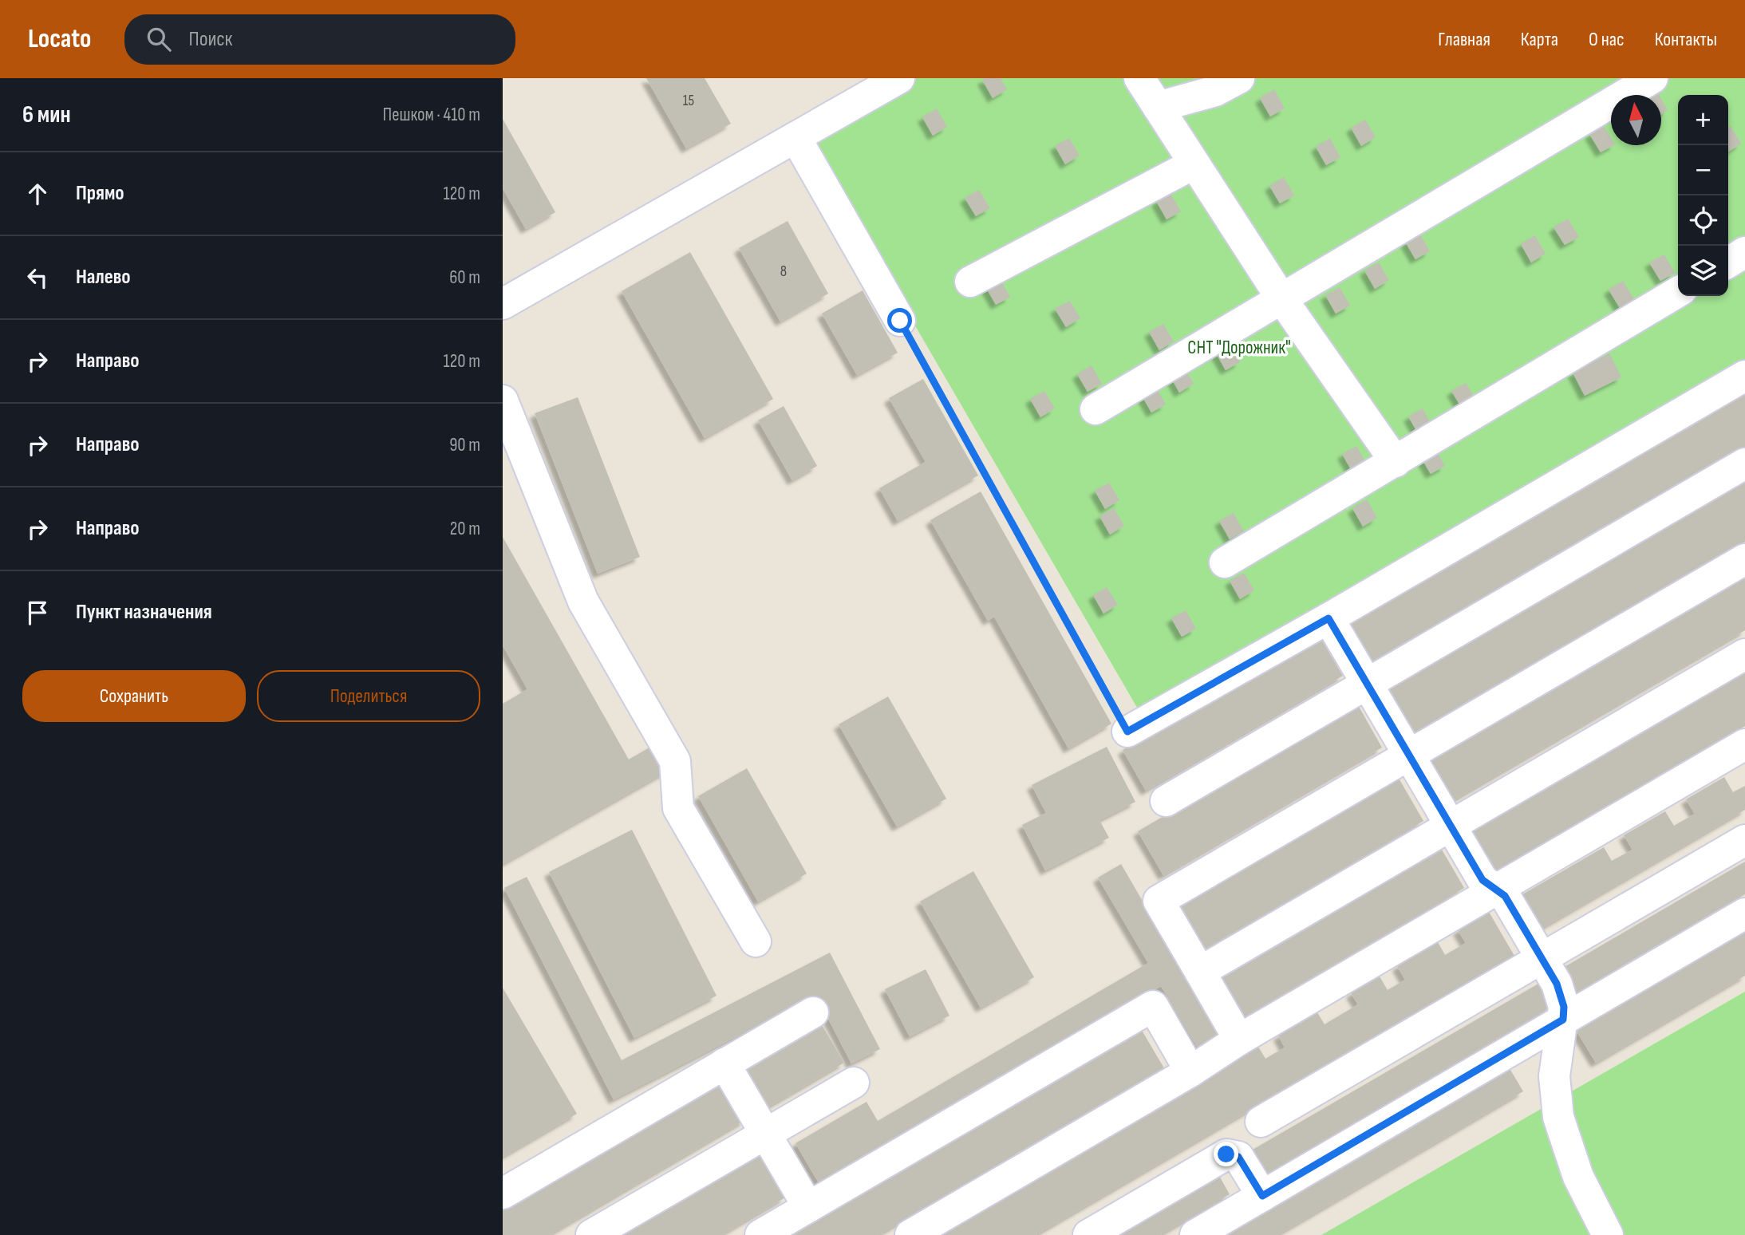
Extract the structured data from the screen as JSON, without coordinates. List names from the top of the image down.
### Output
{
  "parks": ["СНТ \"Дорожник\""],
  "house_numbers": ["15", "8"],
  "north": "top",
  "page": {
    "header": "Locato",
    "search": "Поиск",
    "nav": [
      "Главная",
      "Карта",
      "О нас",
      "Контакты"
    ],
    "heading": ["6 мин", "Пешком · 410 m"],
    "map_buttons": ["+", "−"],
    "list": [
      ["Прямо", "120 m"],
      ["Налево", "60 m"],
      ["Направо", "120 m"],
      ["Направо", "90 m"],
      ["Направо", "20 m"],
      "Пункт назначения"
    ],
    "buttons": ["Сохранить", "Поделиться"]
  }
}
